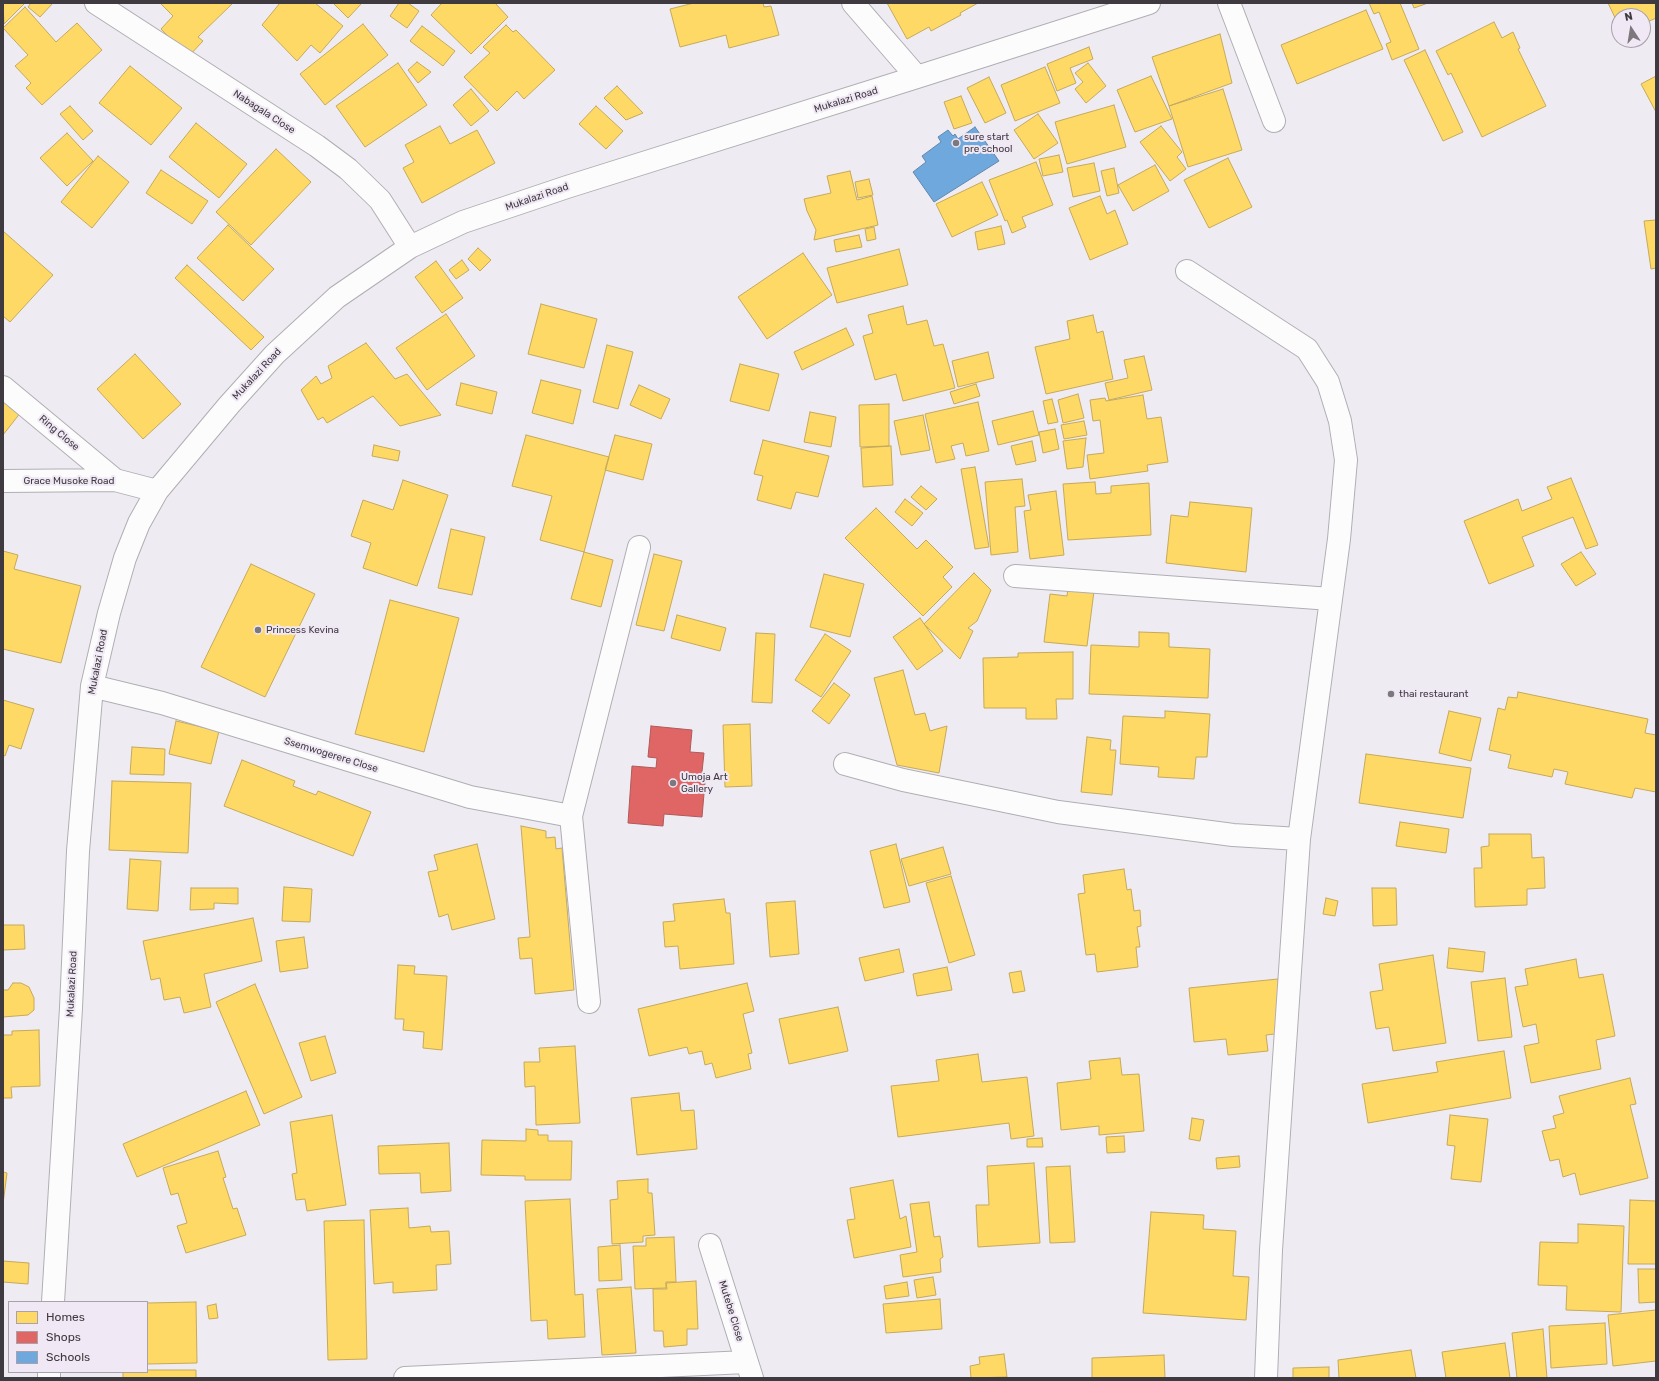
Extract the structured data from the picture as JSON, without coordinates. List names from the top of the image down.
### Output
{
  "streets": {
    "street": [
      "Mukalazi Road",
      "Nabagala Close",
      "Ring Close",
      "Grace Musoke Road",
      "Ssemwogerere Close",
      "Mutebe Close"
    ]
  },
  "crossings": [
    ["Mukalazi Road", "Nabagala Close"],
    ["Mukalazi Road", "Grace Musoke Road"],
    ["Mukalazi Road", "Ssemwogerere Close"],
    ["Ring Close", "Grace Musoke Road"]
  ],
  "places": [
    "sure start pre school",
    "Princess Kevina",
    "thai restaurant",
    "Umoja Art Gallery"
  ],
  "legend": ["Homes", "Shops", "Schools"],
  "north": "top"
}
